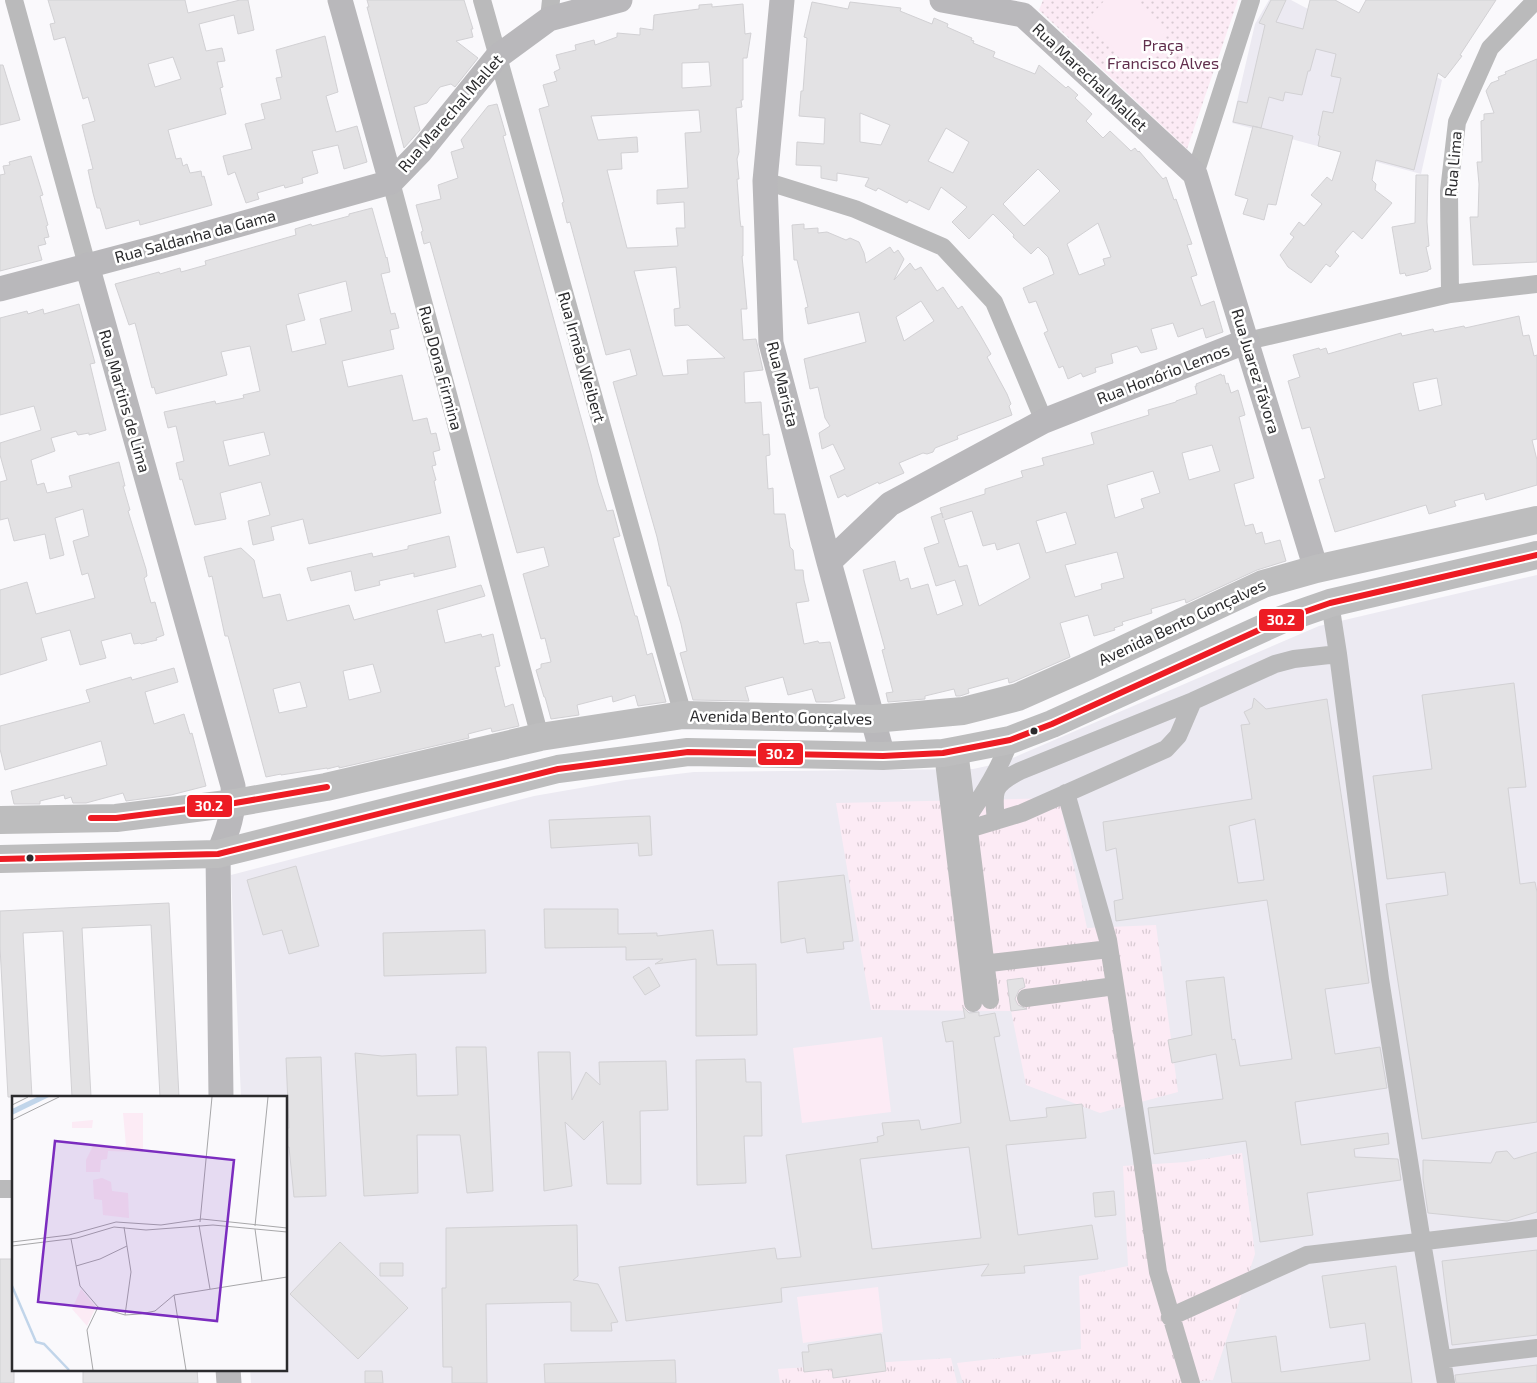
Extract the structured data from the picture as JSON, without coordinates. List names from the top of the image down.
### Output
{
  "streets": {
    "main road": ["Avenida Bento Gonçalves"],
    "street": [
      "Rua Marechal Mallet",
      "Rua Lima",
      "Rua Saldanha da Gama",
      "Rua Irmão Weibert",
      "Rua Dona Firmina",
      "Rua Juarez Távora",
      "Rua Honório Lemos",
      "Rua Marista",
      "Rua Martins de Lima"
    ]
  },
  "crossings": [
    ["Rua Marechal Mallet", "Rua Saldanha da Gama"],
    ["Rua Marechal Mallet", "Rua Irmão Weibert"],
    ["Rua Marechal Mallet", "Rua Dona Firmina"],
    ["Rua Marechal Mallet", "Rua Juarez Távora"],
    ["Rua Lima", "Rua Honório Lemos"],
    ["Rua Saldanha da Gama", "Rua Dona Firmina"],
    ["Rua Saldanha da Gama", "Rua Martins de Lima"],
    ["Rua Irmão Weibert", "Avenida Bento Gonçalves"],
    ["Rua Dona Firmina", "Avenida Bento Gonçalves"],
    ["Rua Juarez Távora", "Rua Honório Lemos"],
    ["Rua Juarez Távora", "Avenida Bento Gonçalves"],
    ["Rua Honório Lemos", "Rua Marista"],
    ["Rua Marista", "Avenida Bento Gonçalves"],
    ["Rua Martins de Lima", "Avenida Bento Gonçalves"]
  ],
  "parks": ["Praça Francisco Alves"],
  "lines": ["transit line 30.2"]
}
